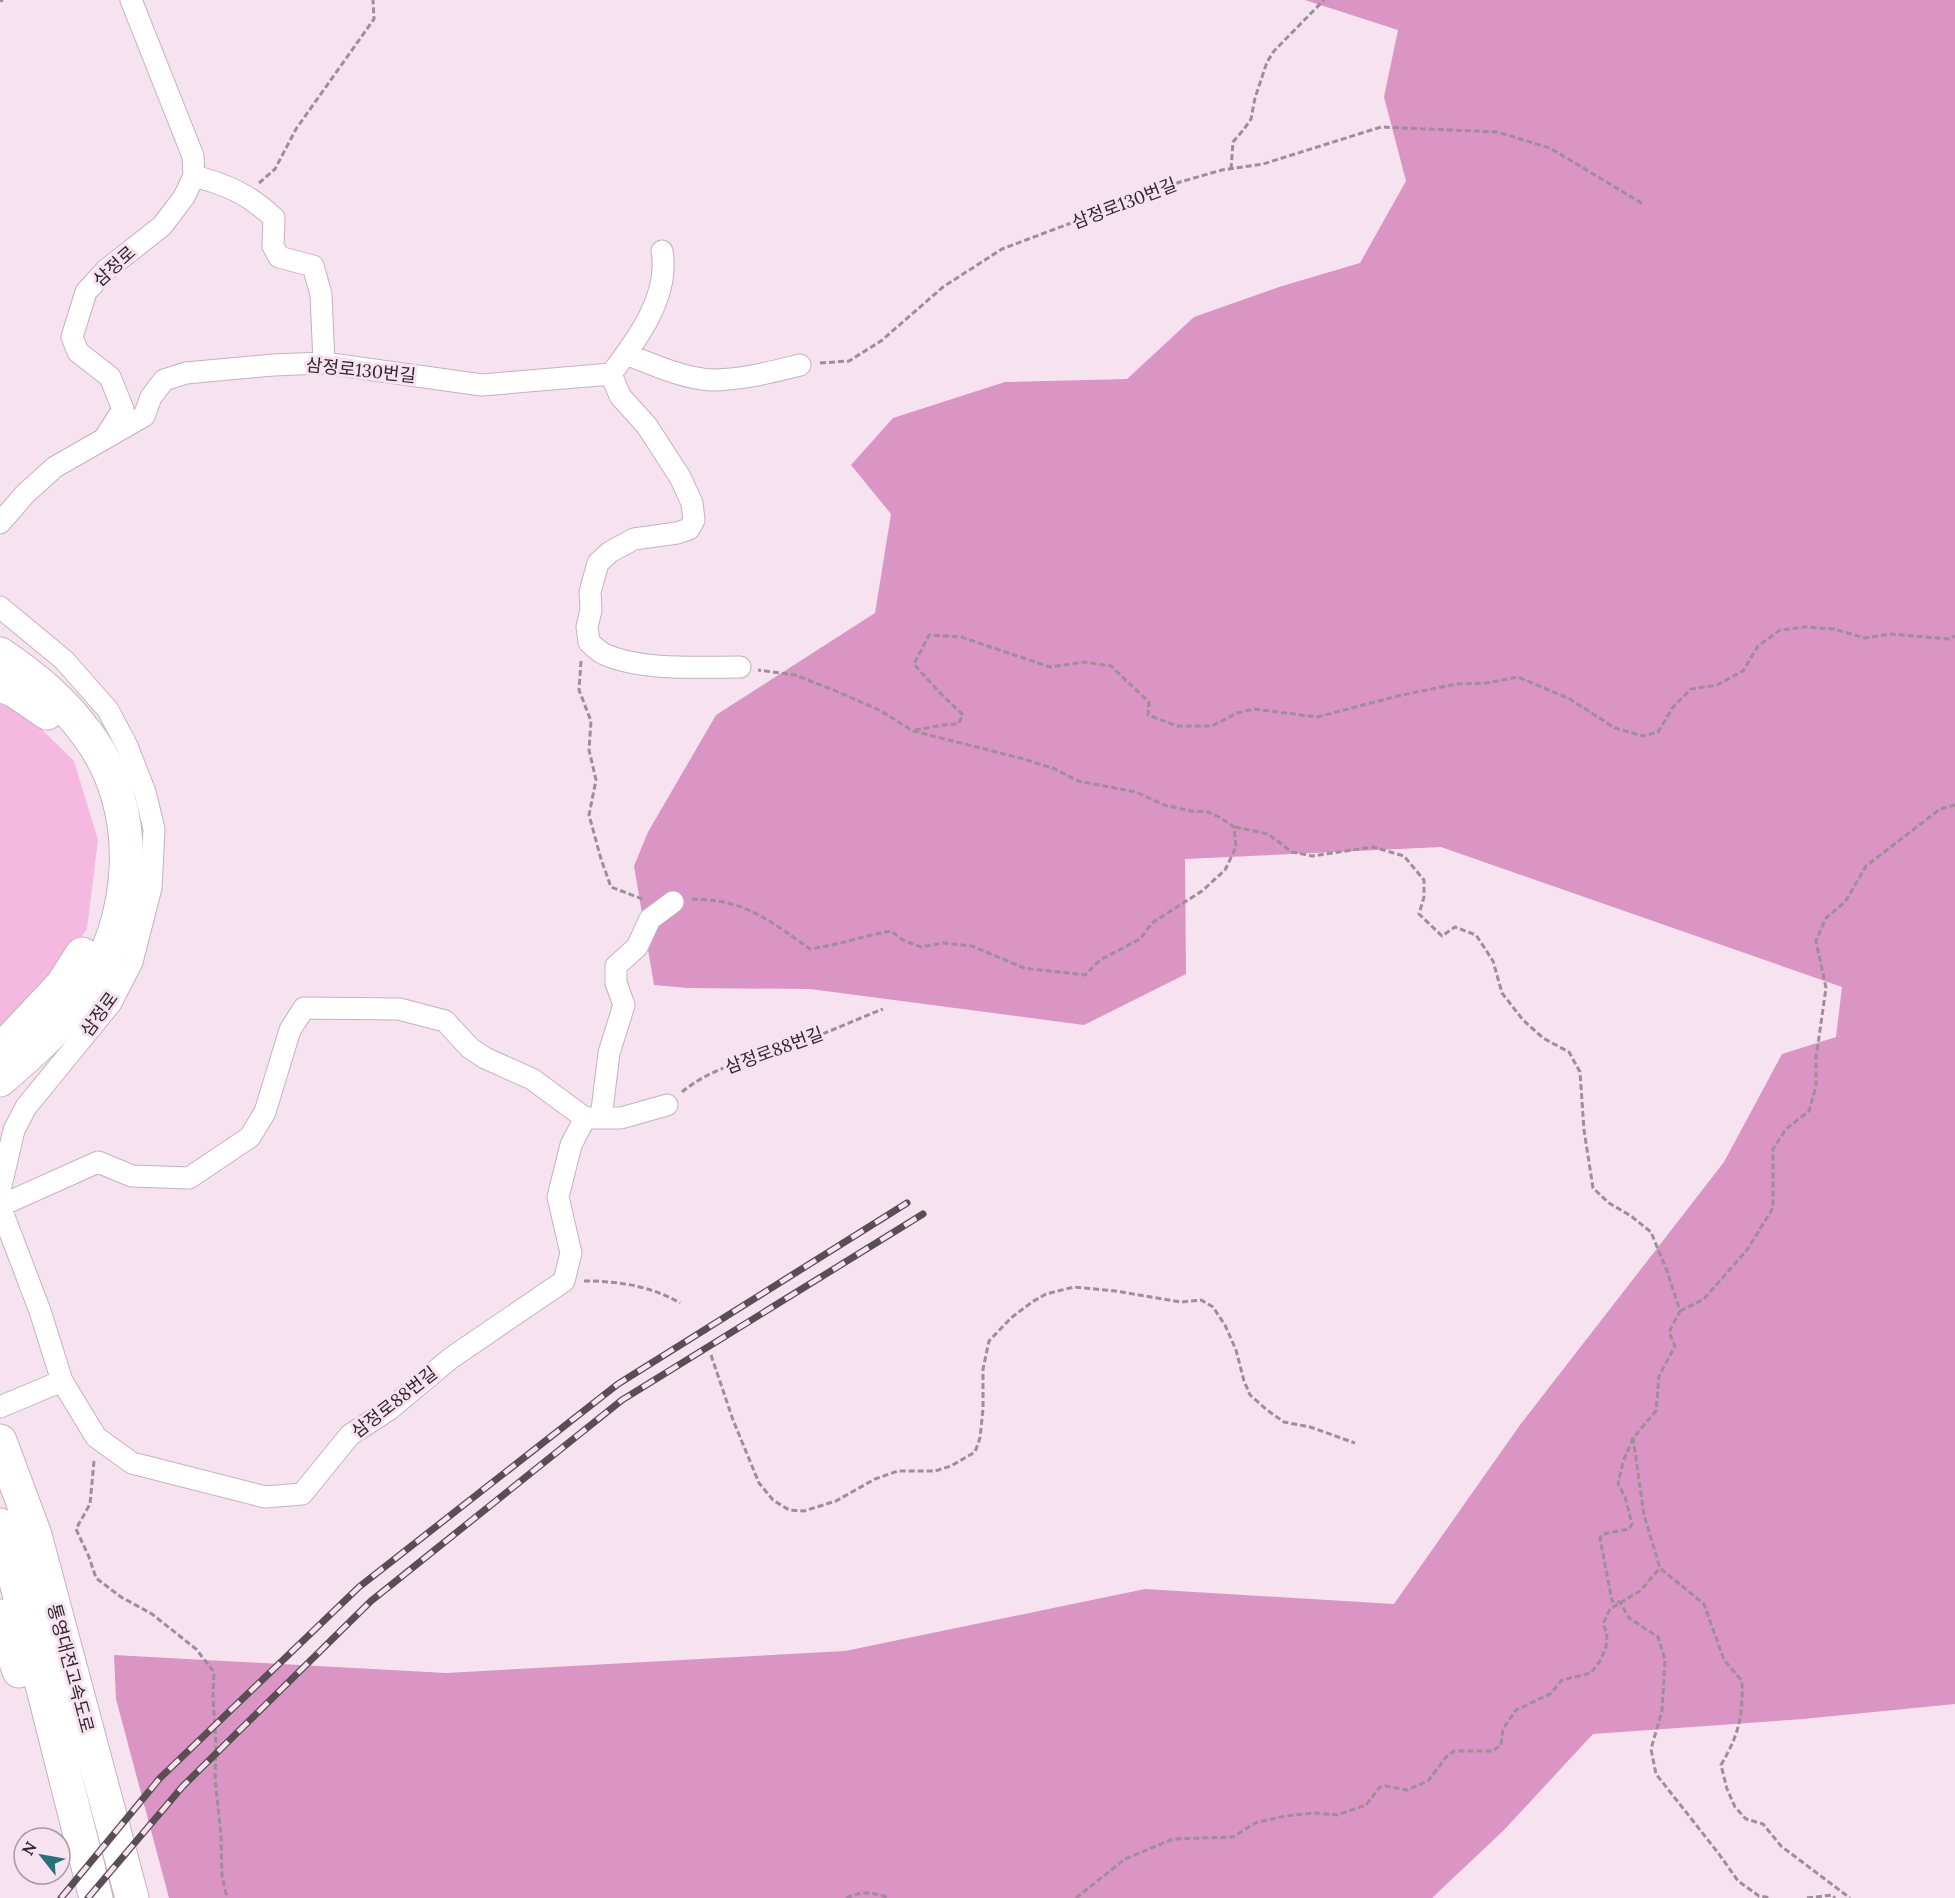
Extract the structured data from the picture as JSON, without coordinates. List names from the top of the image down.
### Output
{
  "streets": {
    "highway": ["통영대전고속도로"],
    "street": ["삼정로130번길", "삼정로", "삼정로88번길"]
  },
  "crossings": [
    ["삼정로130번길", "삼정로"],
    ["삼정로", "삼정로88번길"]
  ],
  "north": "top left"
}
